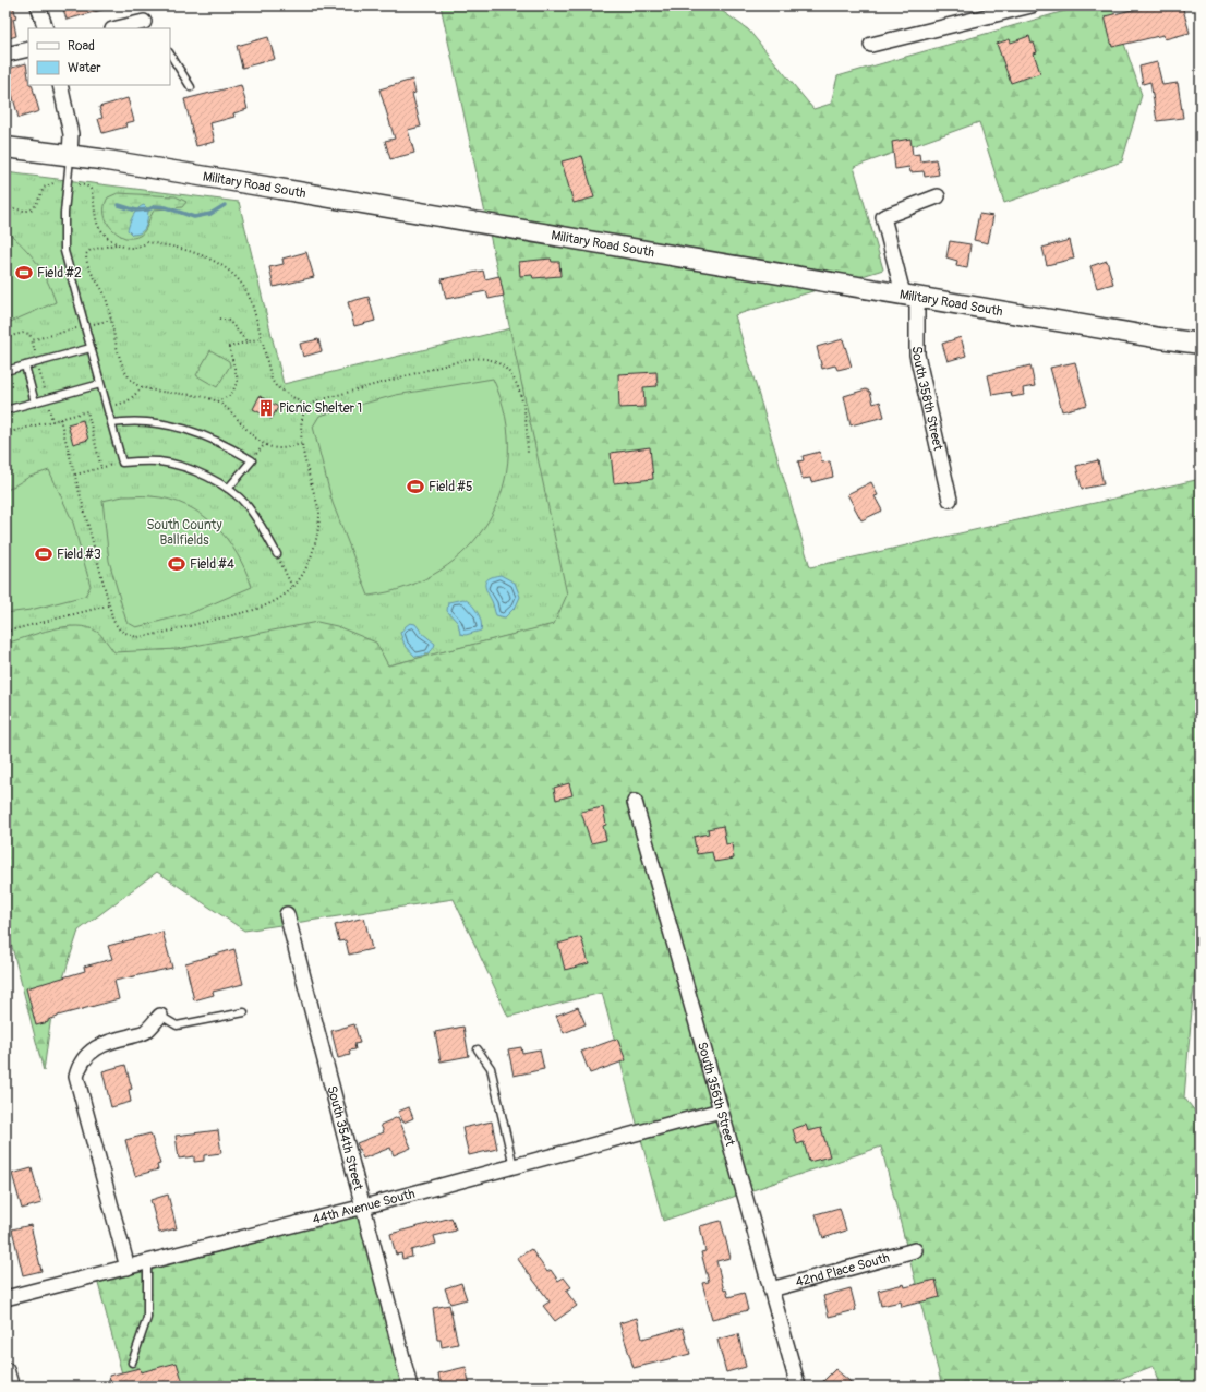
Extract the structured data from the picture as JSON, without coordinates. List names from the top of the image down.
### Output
{
  "streets": {
    "main road": ["Military Road South"],
    "street": [
      "South 358th Street",
      "South 356th Street",
      "South 354th Street",
      "44th Avenue South",
      "42nd Place South"
    ]
  },
  "crossings": [
    ["Military Road South", "South 358th Street"],
    ["South 356th Street", "44th Avenue South"],
    ["South 356th Street", "42nd Place South"],
    ["South 354th Street", "44th Avenue South"]
  ],
  "parks": ["South County Ballfields"],
  "places": {
    "sports": [
      "Field #2",
      "Field #5",
      "Field #3",
      "Field #4"
    ],
    "building": ["Picnic Shelter 1"]
  },
  "legend": ["Road", "Water"]
}
